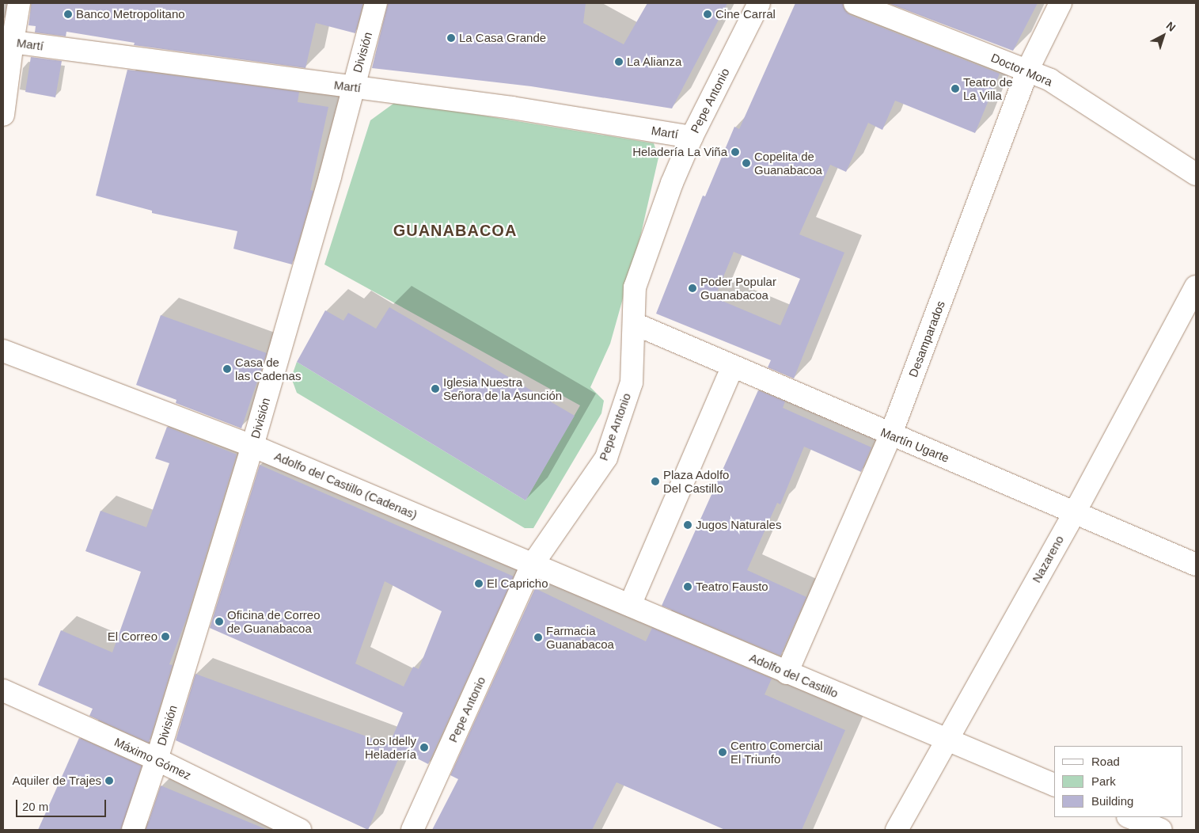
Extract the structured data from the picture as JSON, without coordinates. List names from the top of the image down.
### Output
{
  "streets": {
    "street": [
      "Martí",
      "División",
      "Doctor Mora",
      "Pepe Antonio",
      "Desamparados",
      "Martín Ugarte",
      "Adolfo del Castillo (Cadenas)",
      "Nazareno",
      "Adolfo del Castillo",
      "Máximo Gómez"
    ]
  },
  "crossings": [
    ["Martí", "División"],
    ["Martí", "Pepe Antonio"],
    ["División", "Adolfo del Castillo (Cadenas)"],
    ["División", "Máximo Gómez"],
    ["Doctor Mora", "Desamparados"],
    ["Pepe Antonio", "Martín Ugarte"],
    ["Pepe Antonio", "Adolfo del Castillo (Cadenas)"],
    ["Pepe Antonio", "Adolfo del Castillo"],
    ["Desamparados", "Martín Ugarte"],
    ["Desamparados", "Adolfo del Castillo"],
    ["Martín Ugarte", "Nazareno"],
    ["Adolfo del Castillo (Cadenas)", "Adolfo del Castillo"],
    ["Nazareno", "Adolfo del Castillo"]
  ],
  "districts": ["GUANABACOA"],
  "places": [
    "Banco Metropolitano",
    "Cine Carral",
    "La Casa Grande",
    "La Alianza",
    "Teatro de La Villa",
    "Heladería La Viña",
    "Copelita de Guanabacoa",
    "Poder Popular Guanabacoa",
    "Casa de las Cadenas",
    "Iglesia Nuestra Señora de la Asunción",
    "Plaza Adolfo Del Castillo",
    "Jugos Naturales",
    "El Capricho",
    "Teatro Fausto",
    "Oficina de Correo de Guanabacoa",
    "El Correo",
    "Farmacia Guanabacoa",
    "Los Idelly Heladería",
    "Centro Comercial El Triunfo",
    "Aquiler de Trajes"
  ],
  "legend": ["Road", "Park", "Building"],
  "scale_bar": "20 m",
  "north": "top right"
}
